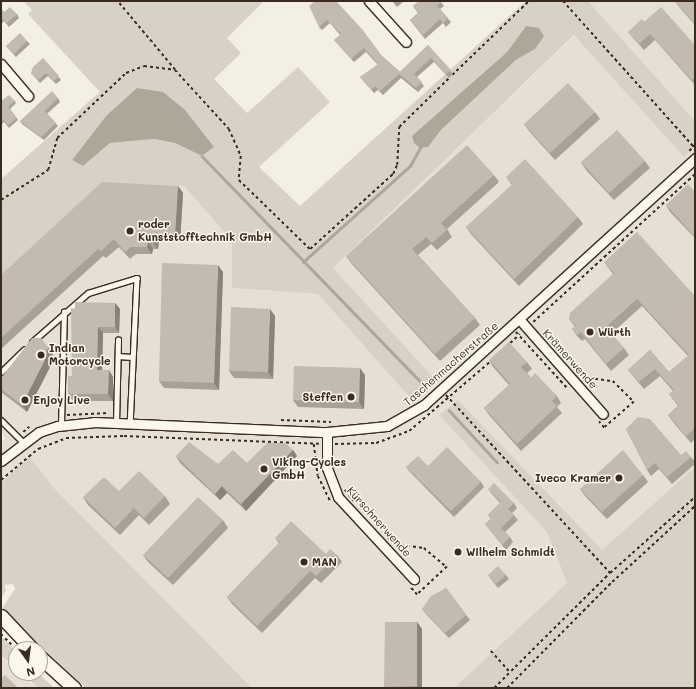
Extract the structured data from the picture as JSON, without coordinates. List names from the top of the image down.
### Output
{
  "streets": {
    "street": ["Krämerwende", "Taschenmacherstraße", "Kürschnerwende"]
  },
  "crossings": [
    ["Krämerwende", "Taschenmacherstraße"],
    ["Taschenmacherstraße", "Kürschnerwende"]
  ],
  "places": [
    "roder Kunststofftechnik GmbH",
    "Würth",
    "Indian Motorcycle",
    "Steffen",
    "Enjoy Live",
    "Viking-Cycles GmbH",
    "Iveco Kramer",
    "Wilhelm Schmidt",
    "MAN"
  ],
  "north": "bottom"
}
